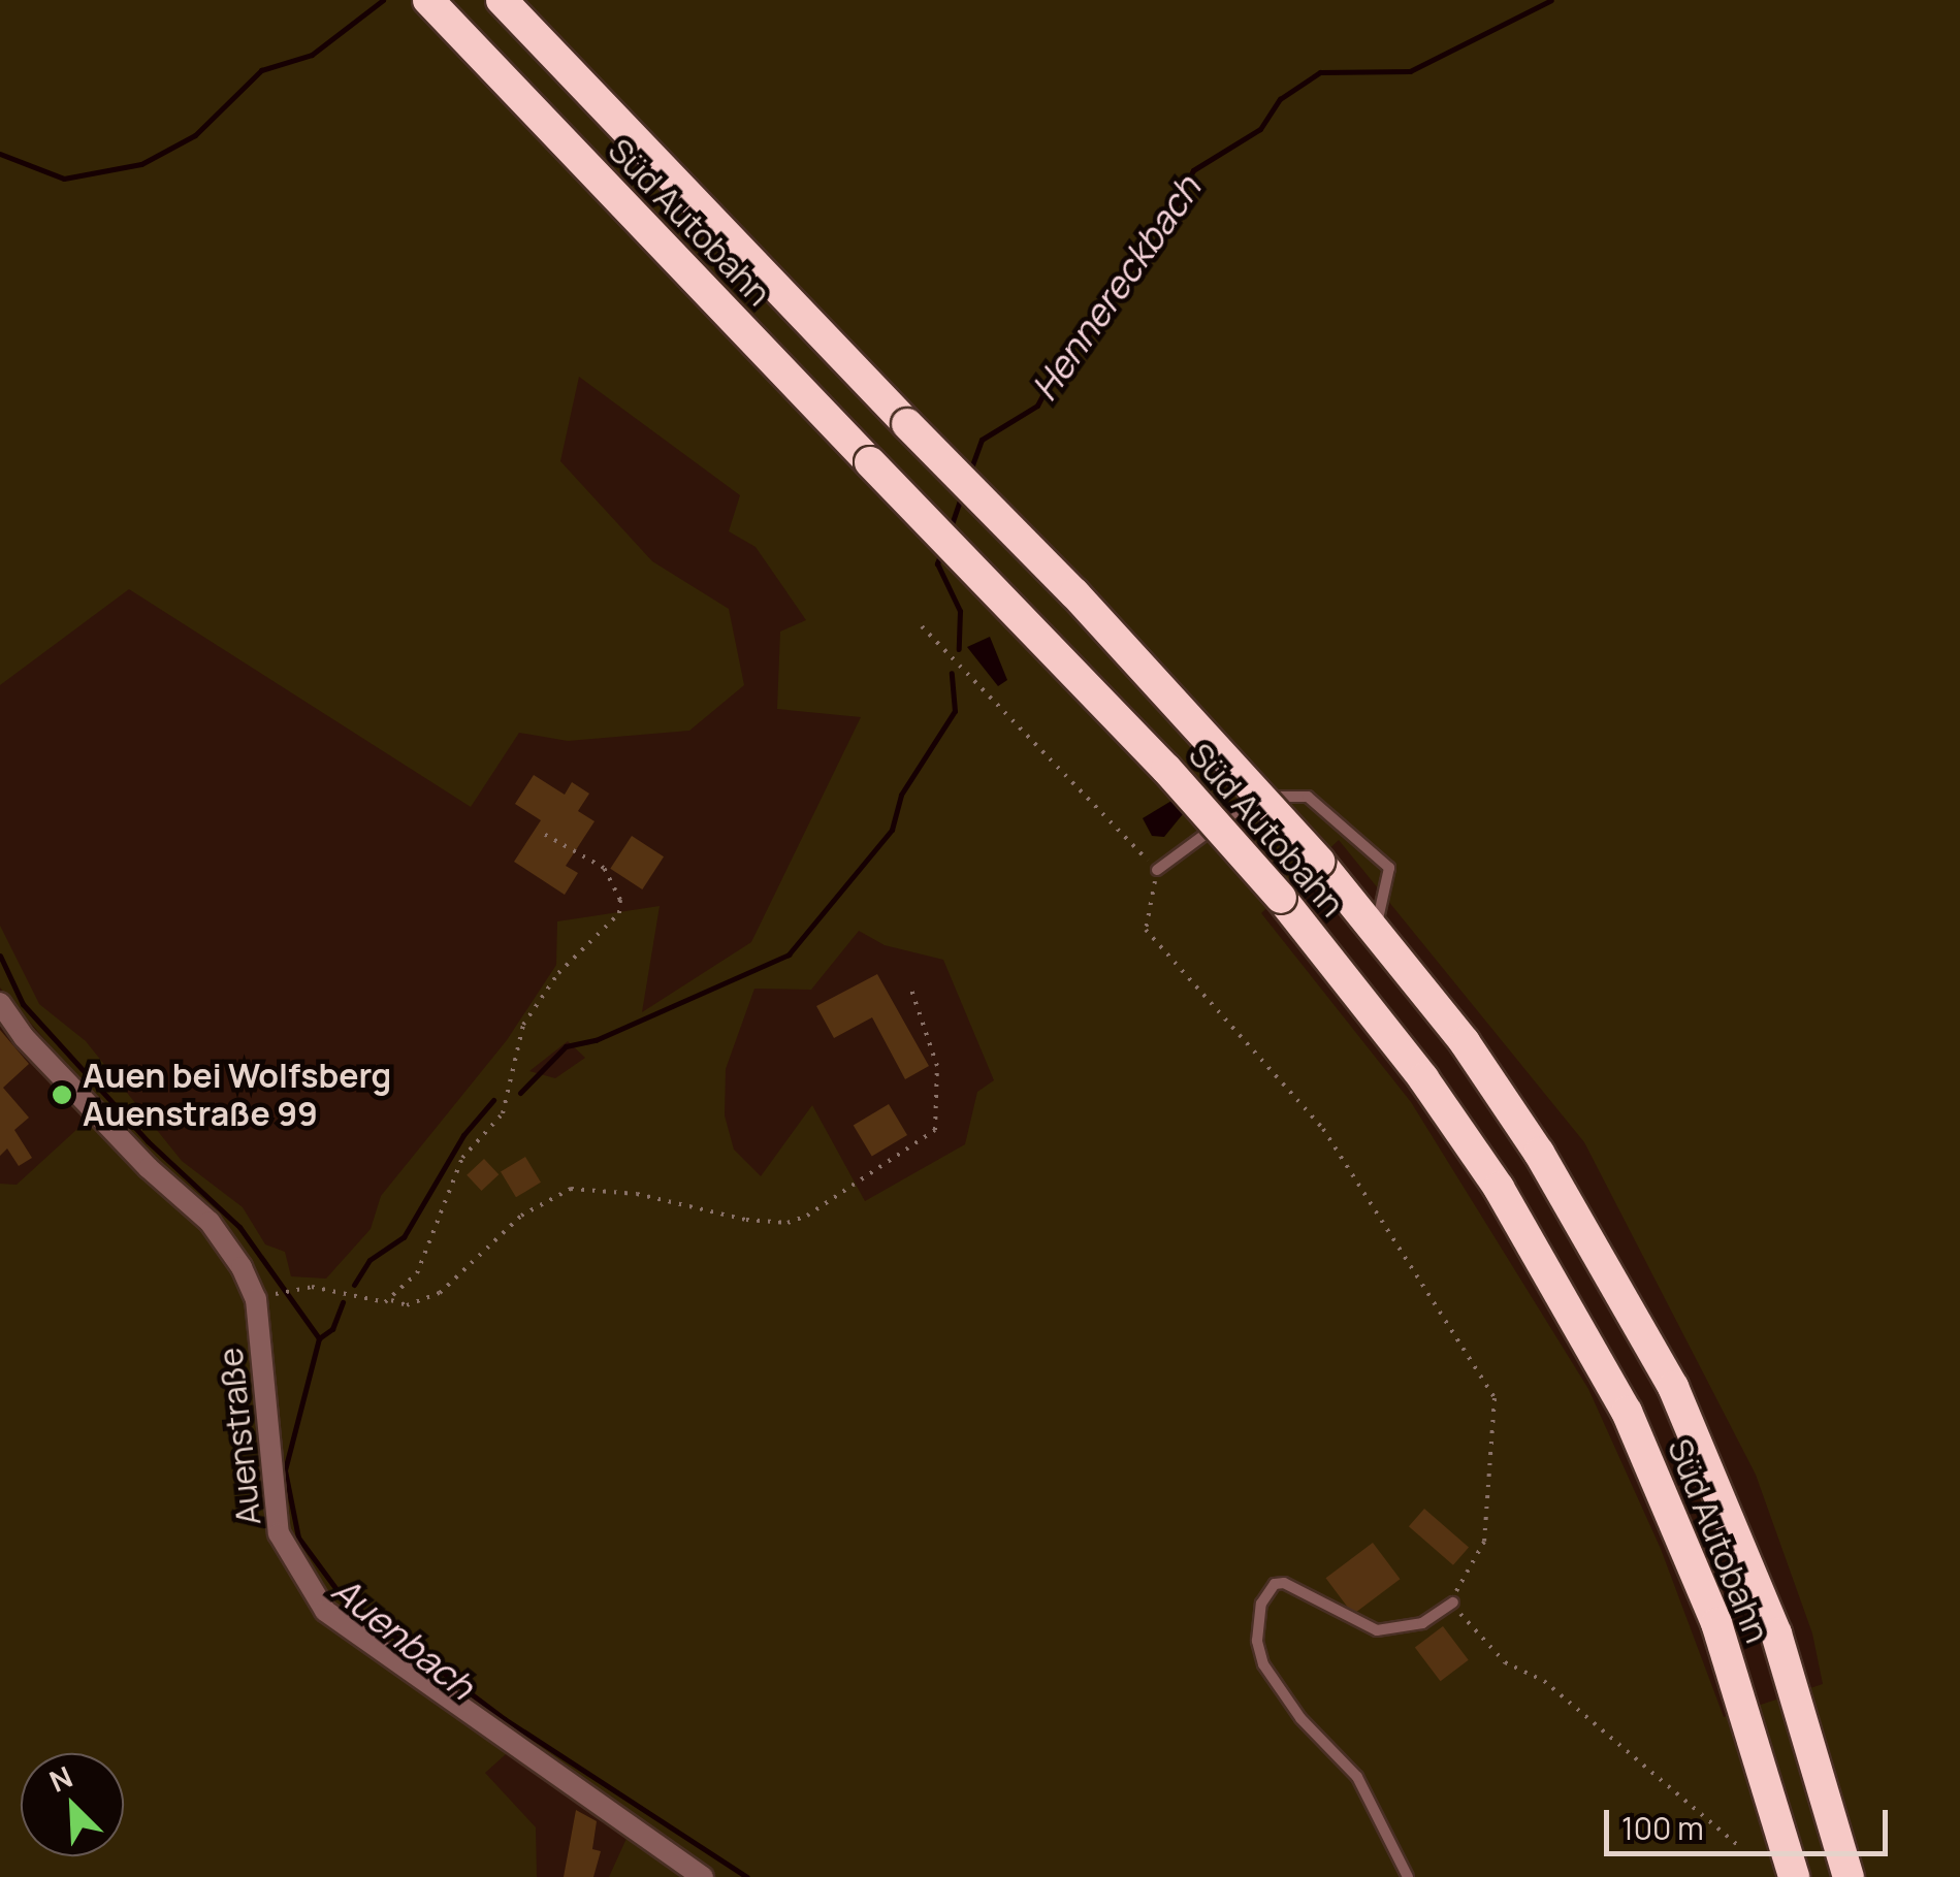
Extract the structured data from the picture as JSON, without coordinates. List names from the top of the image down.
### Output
{
  "streets": {
    "highway": ["Süd Autobahn"],
    "street": ["Auenstraße"]
  },
  "water": ["Hennereckbach", "Auenbach"],
  "places": ["Auen bei Wolfsberg Auenstraße 99"],
  "scale_bar": "100 m",
  "north": "top left"
}
